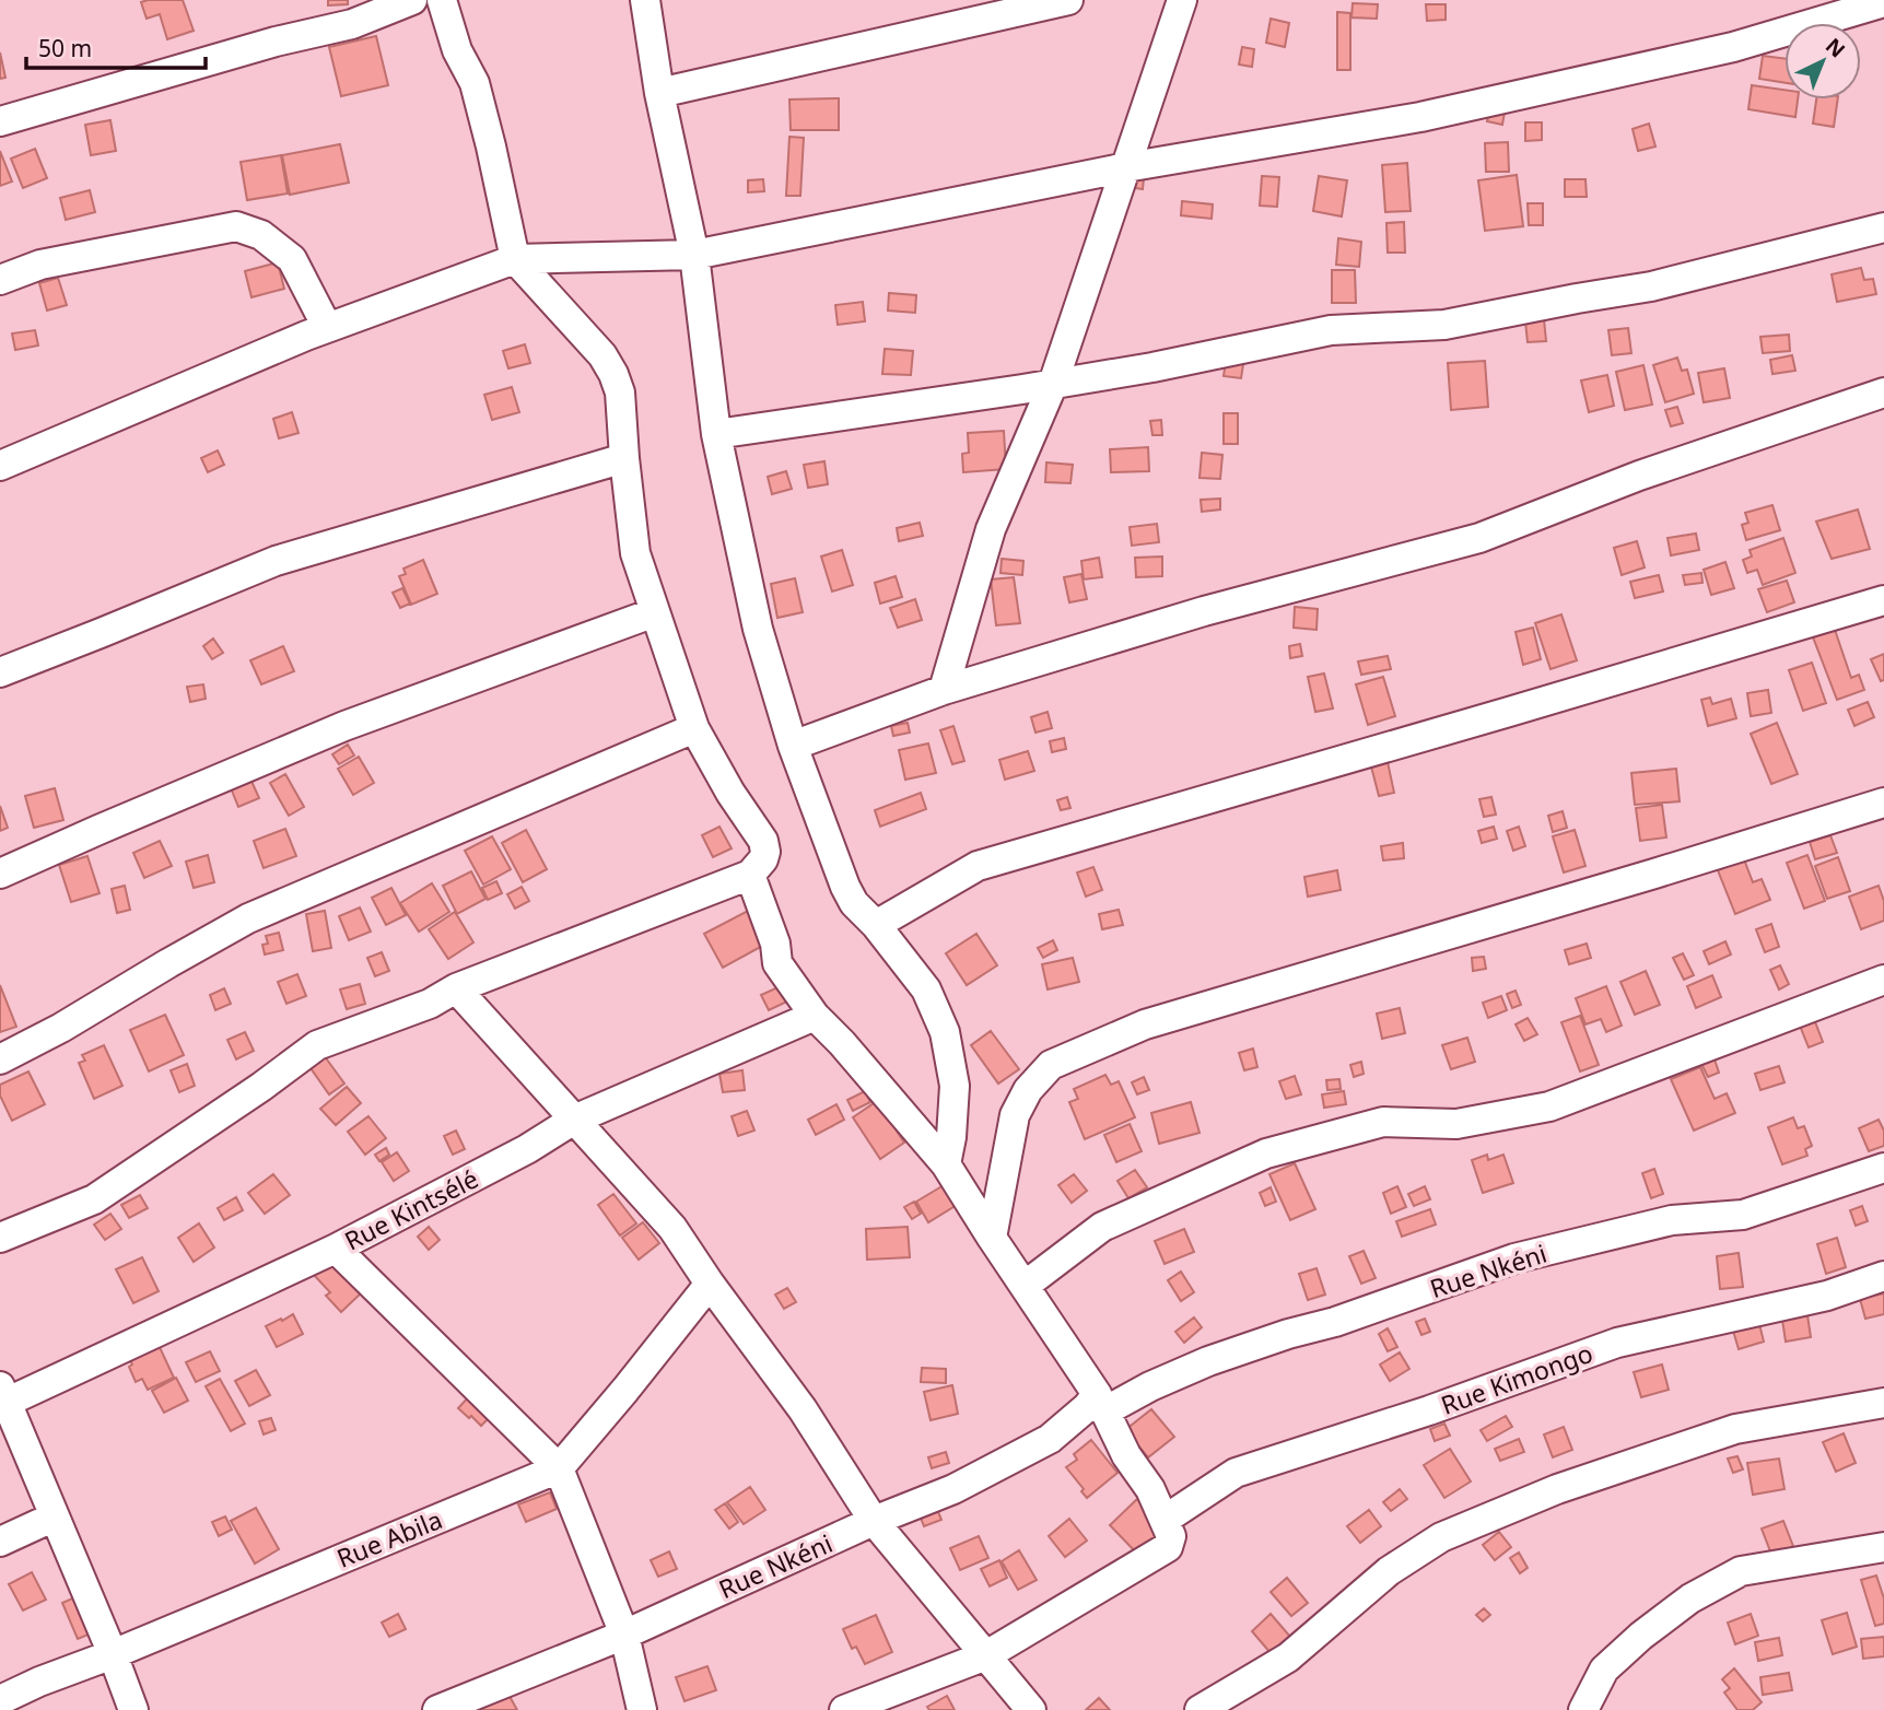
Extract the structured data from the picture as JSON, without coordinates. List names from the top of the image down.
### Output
{
  "streets": {
    "street": [
      "Rue Kintsélé",
      "Rue Nkéni",
      "Rue Kimongo",
      "Rue Abila"
    ]
  },
  "scale_bar": "50 m",
  "north": "top right"
}
